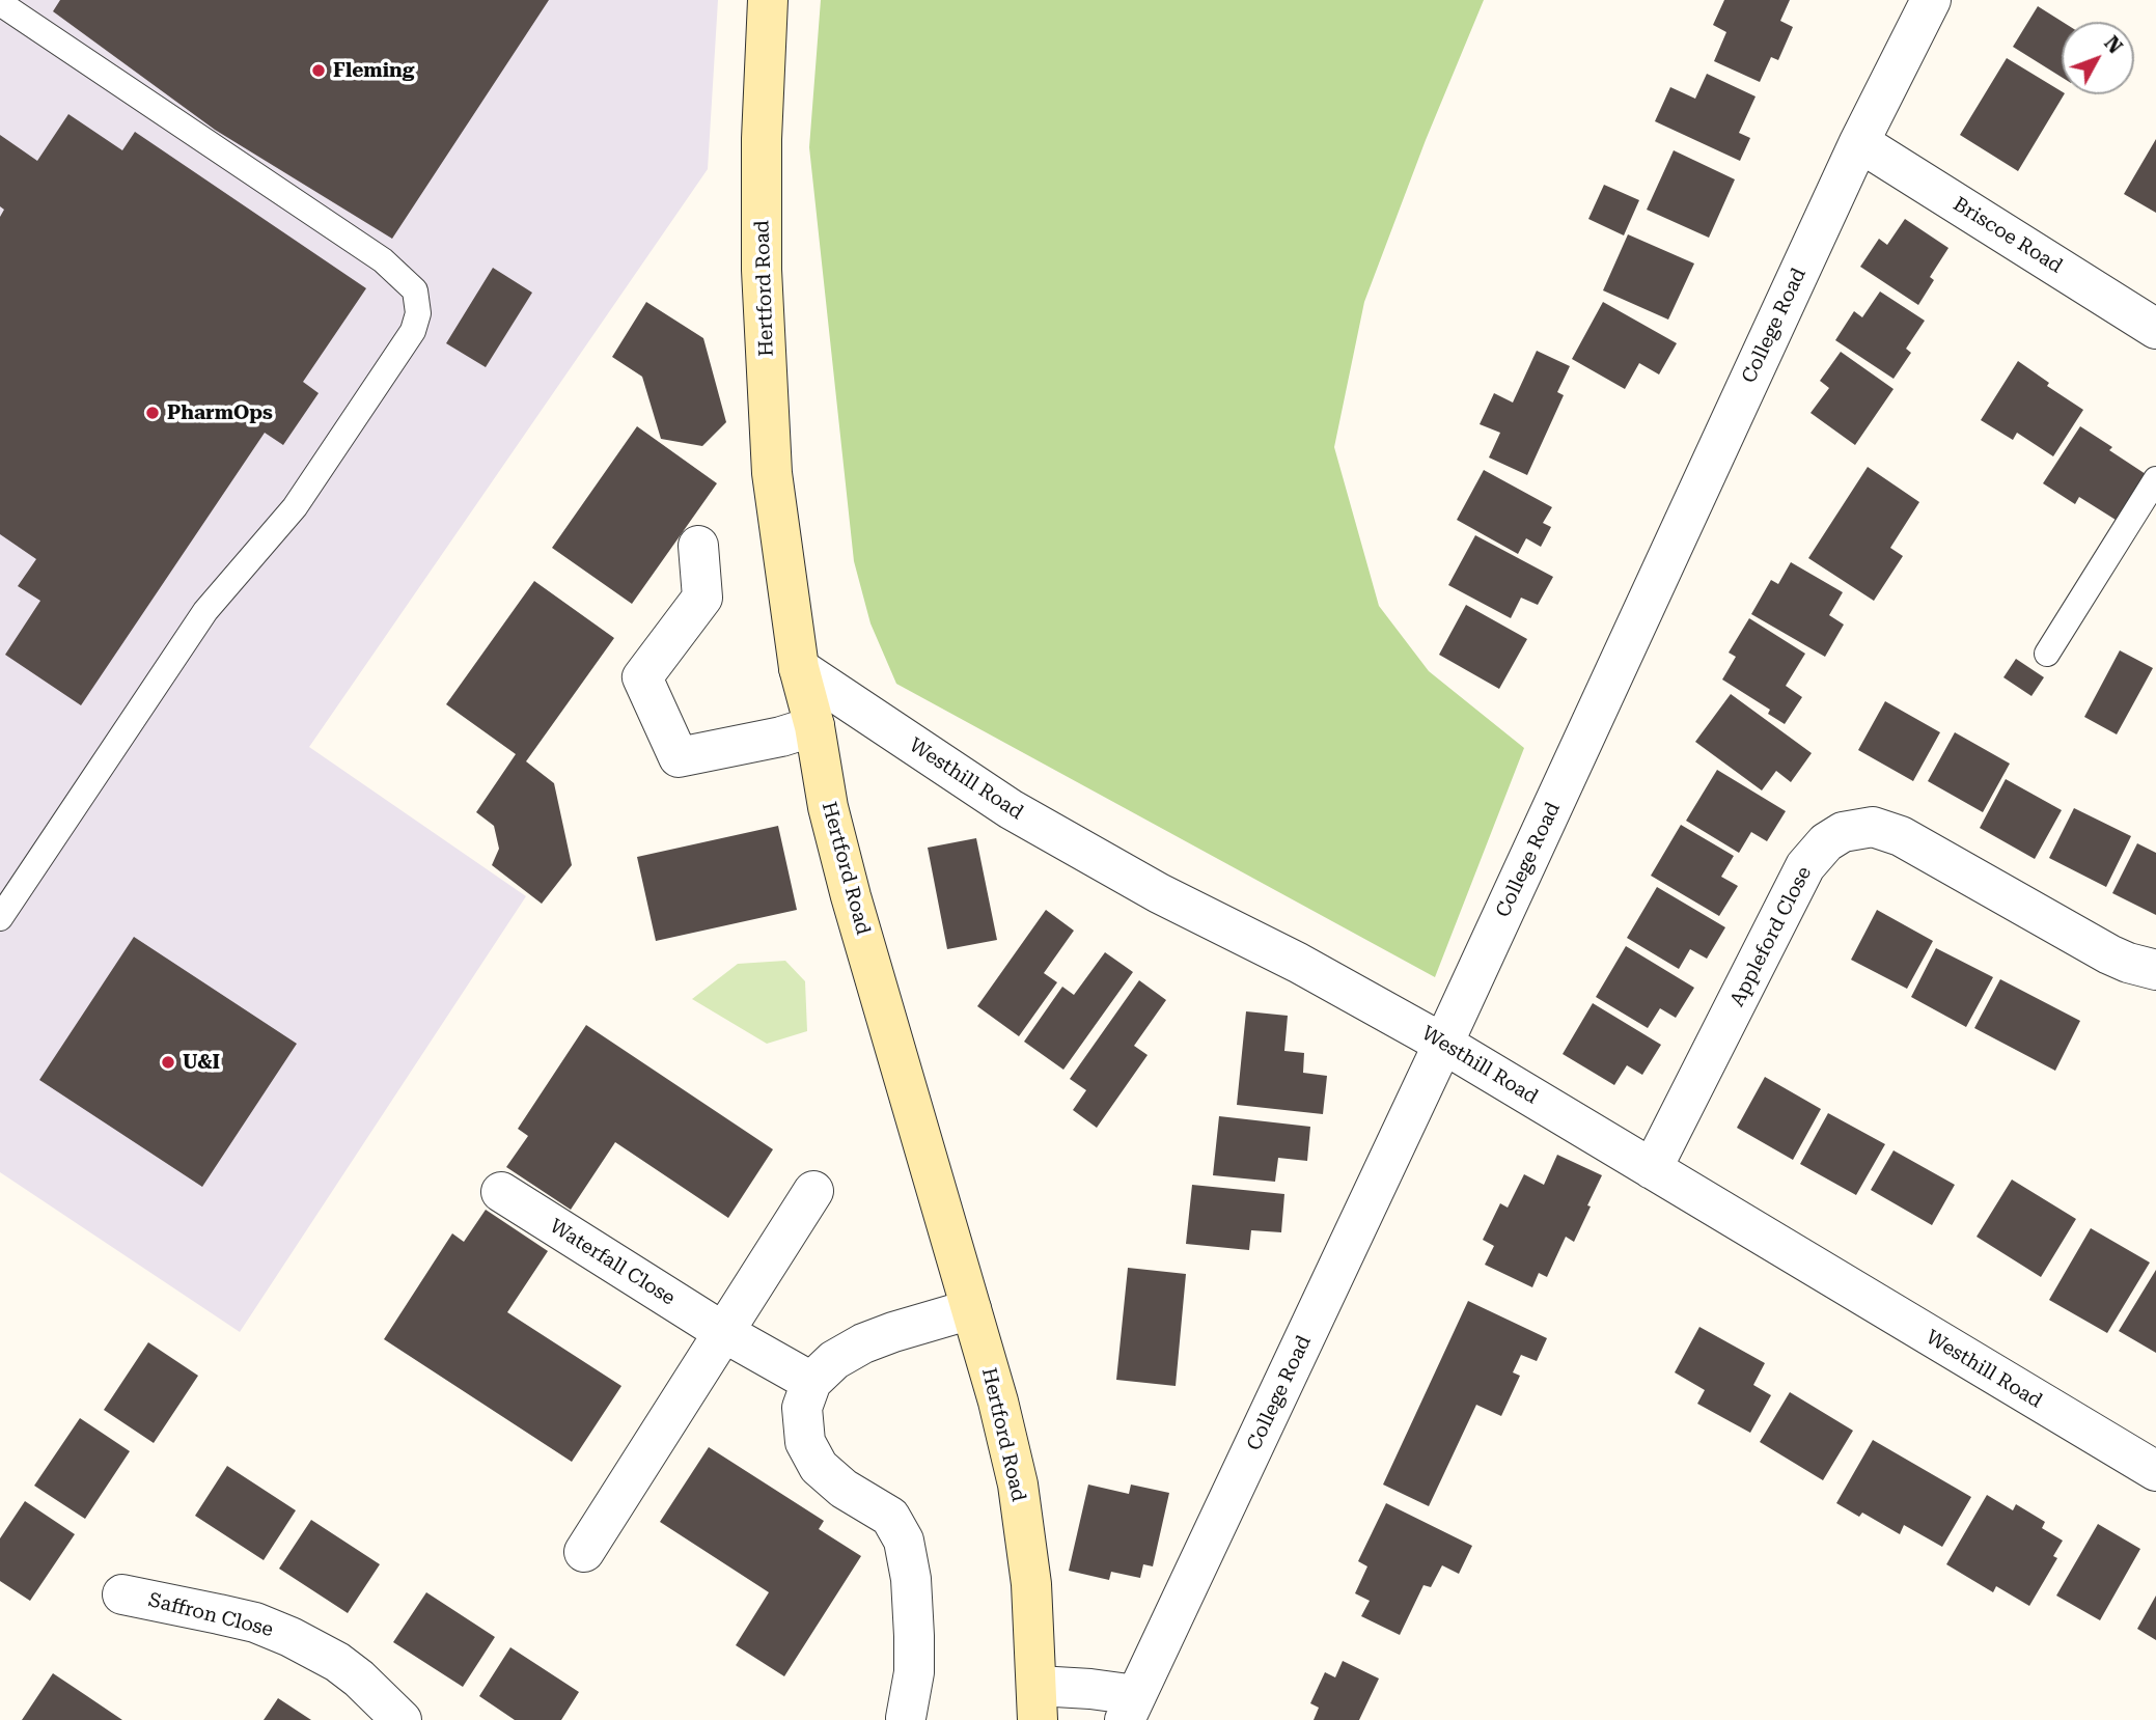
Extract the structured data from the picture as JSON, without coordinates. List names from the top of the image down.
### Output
{
  "streets": {
    "main road": ["Hertford Road"],
    "street": [
      "Briscoe Road",
      "College Road",
      "Westhill Road",
      "Appleford Close",
      "Waterfall Close",
      "Saffron Close"
    ]
  },
  "crossings": [
    ["Briscoe Road", "College Road"],
    ["Hertford Road", "Westhill Road"],
    ["College Road", "Westhill Road"],
    ["Westhill Road", "Appleford Close"]
  ],
  "places": ["Fleming", "PharmOps", "U&I"],
  "north": "top right"
}
